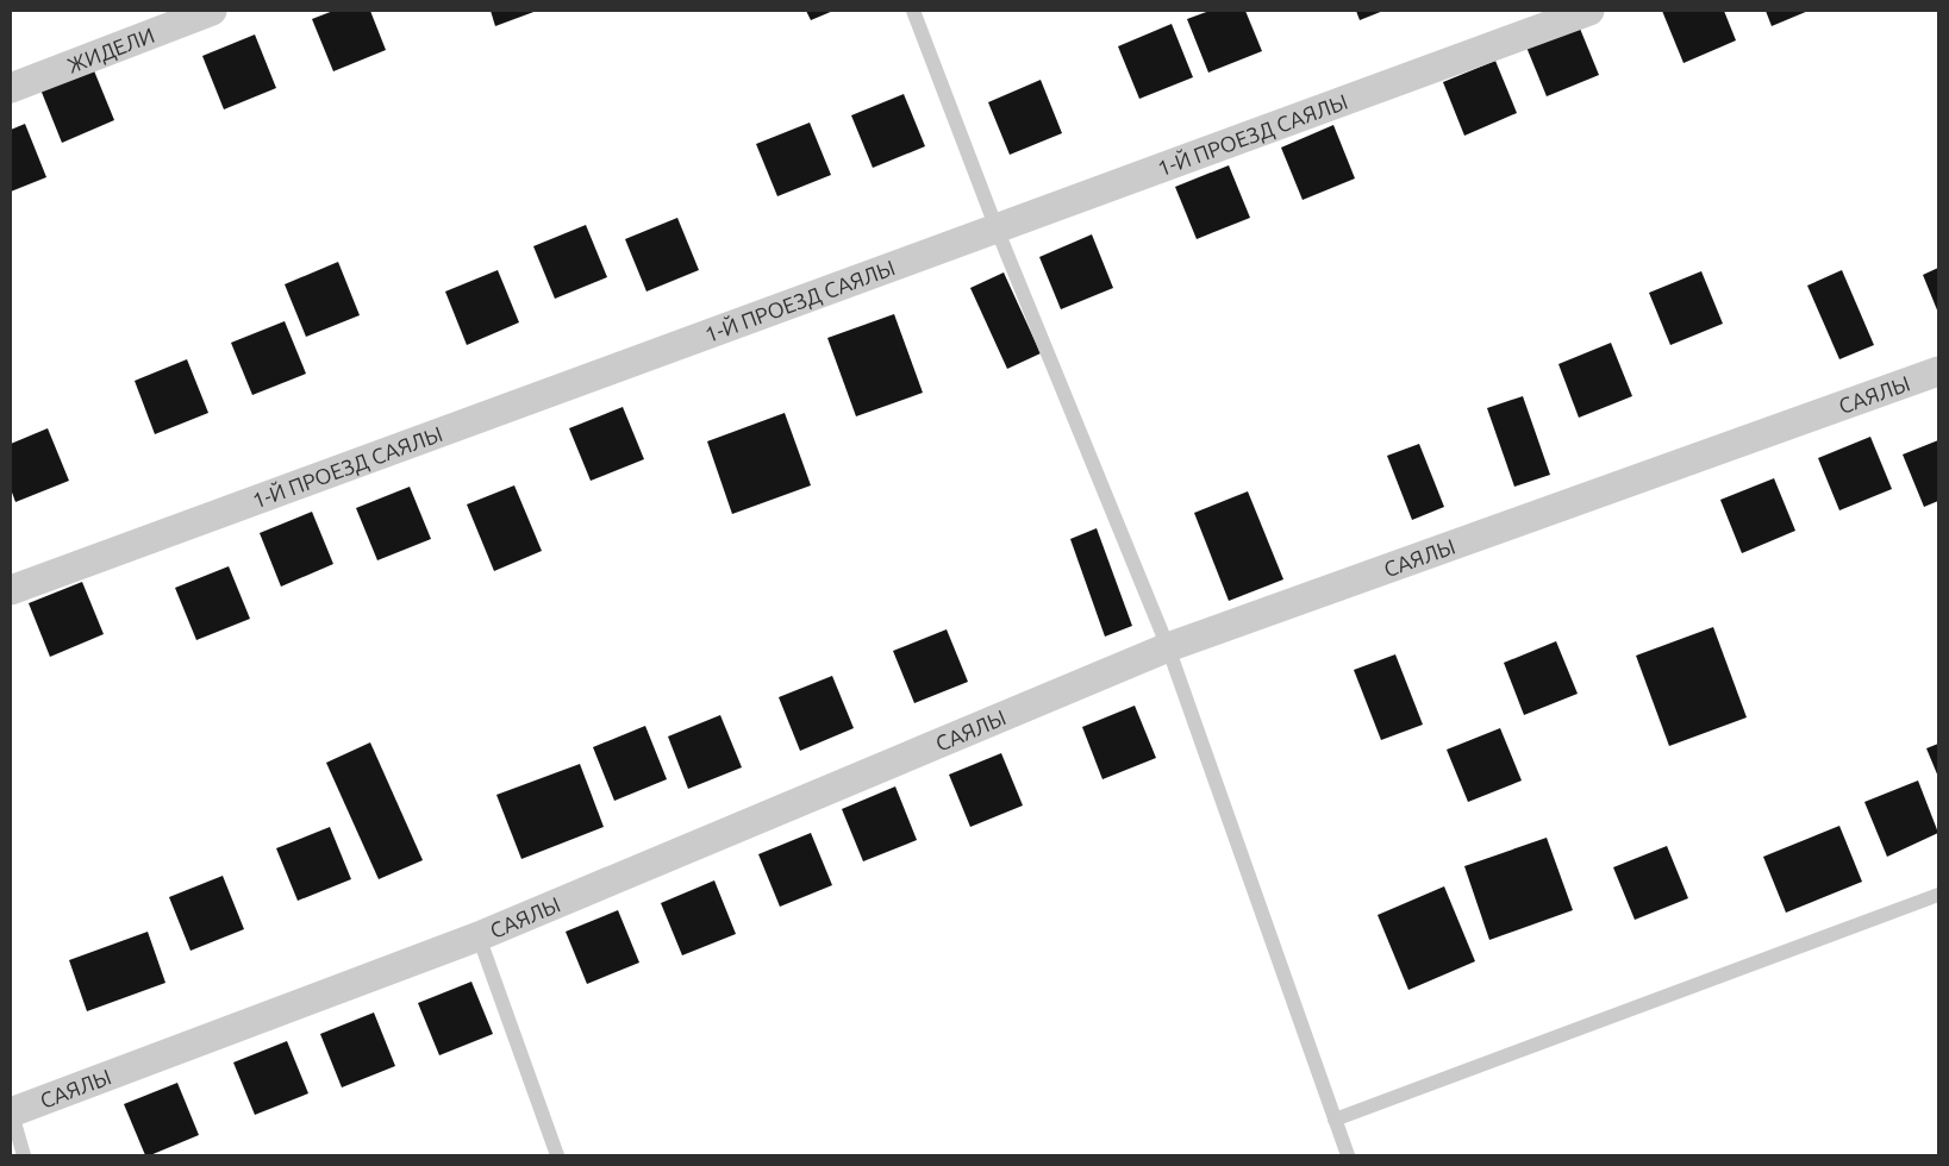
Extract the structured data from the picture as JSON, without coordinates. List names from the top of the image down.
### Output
{
  "streets": {
    "street": ["ЖИДЕЛИ", "1-Й ПРОЕЗД САЯЛЫ", "САЯЛЫ"]
  }
}
